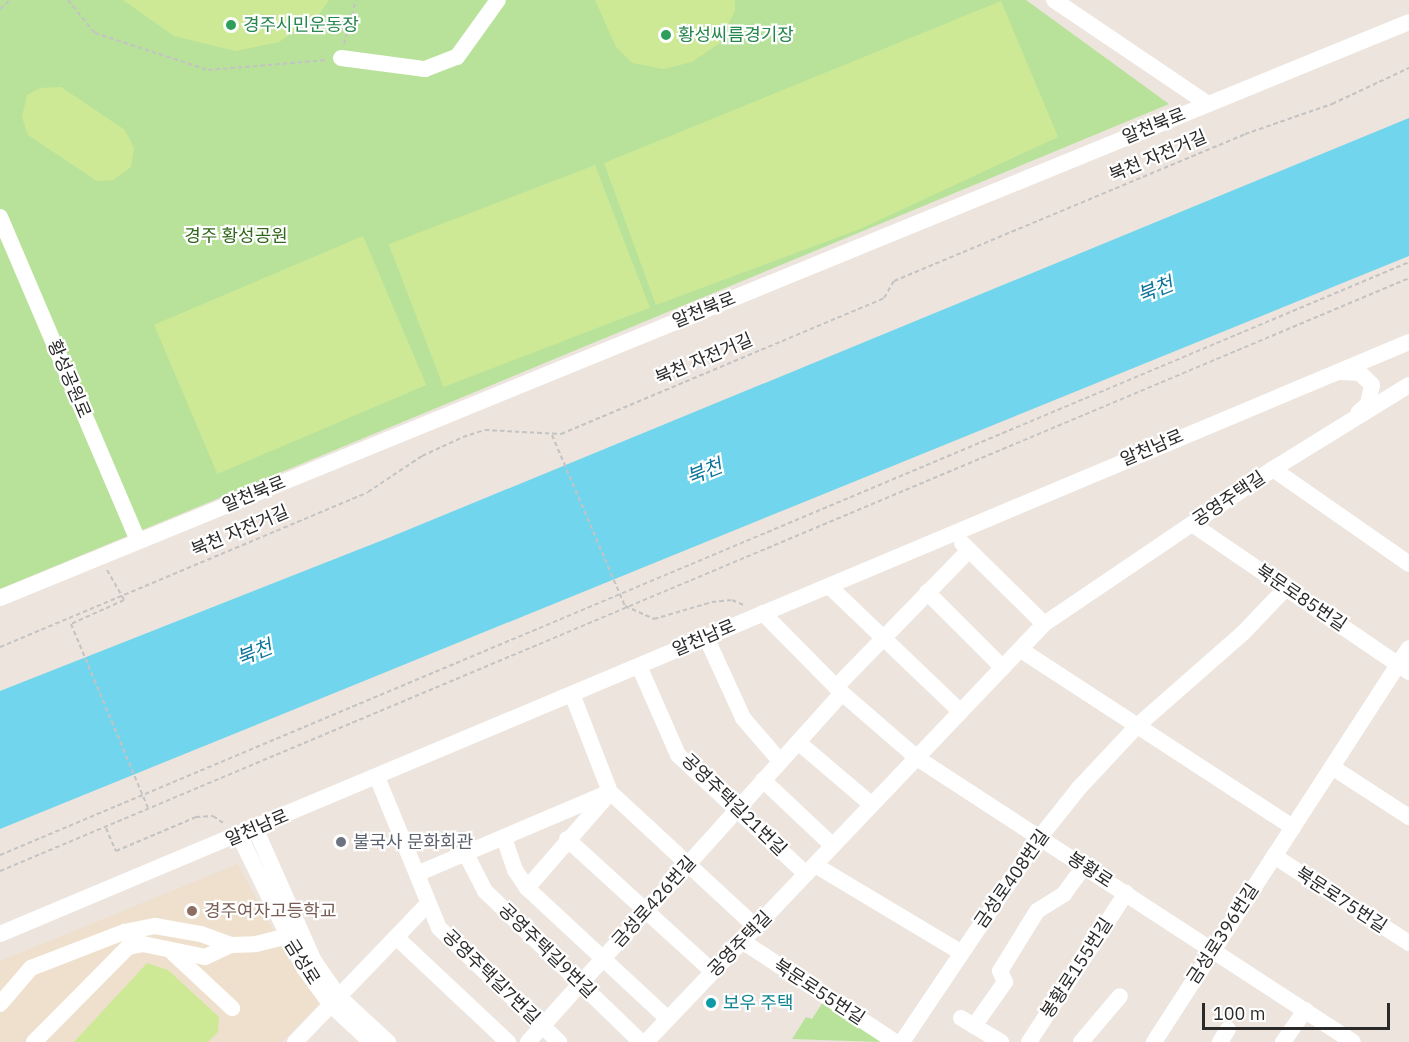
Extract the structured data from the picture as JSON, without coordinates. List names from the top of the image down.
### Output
{
  "streets": {
    "street": [
      "알천북로",
      "황성공원로",
      "알천남로",
      "공영주택길",
      "북문로85번길",
      "공영주택길21번길",
      "봉황로",
      "금성로408번길",
      "북문로75번길",
      "금성로426번길",
      "금성로396번길",
      "공영주택길9번길",
      "금성로",
      "봉황로155번길",
      "공영주택길7번길",
      "북문로55번길"
    ],
    "path": ["북천 자전거길"]
  },
  "crossings": [
    ["알천북로", "황성공원로"],
    ["알천남로", "공영주택길21번길"],
    ["알천남로", "봉황로"],
    ["알천남로", "금성로"],
    ["알천남로", "공영주택길7번길"],
    ["공영주택길", "북문로85번길"],
    ["공영주택길", "공영주택길21번길"],
    ["공영주택길", "봉황로"],
    ["공영주택길", "북문로55번길"],
    ["북문로85번길", "금성로408번길"],
    ["북문로85번길", "금성로396번길"],
    ["공영주택길21번길", "금성로408번길"],
    ["공영주택길21번길", "금성로426번길"],
    ["봉황로", "금성로408번길"],
    ["봉황로", "금성로426번길"],
    ["봉황로", "금성로396번길"],
    ["봉황로", "봉황로155번길"],
    ["북문로75번길", "금성로396번길"],
    ["금성로426번길", "공영주택길9번길"],
    ["금성로426번길", "공영주택길7번길"],
    ["금성로", "공영주택길7번길"]
  ],
  "water": ["북천"],
  "parks": ["경주 황성공원"],
  "places": [
    "경주시민운동장",
    "황성씨름경기장",
    "불국사 문화회관",
    "경주여자고등학교",
    "보우 주택"
  ],
  "scale_bar": "100 m"
}
